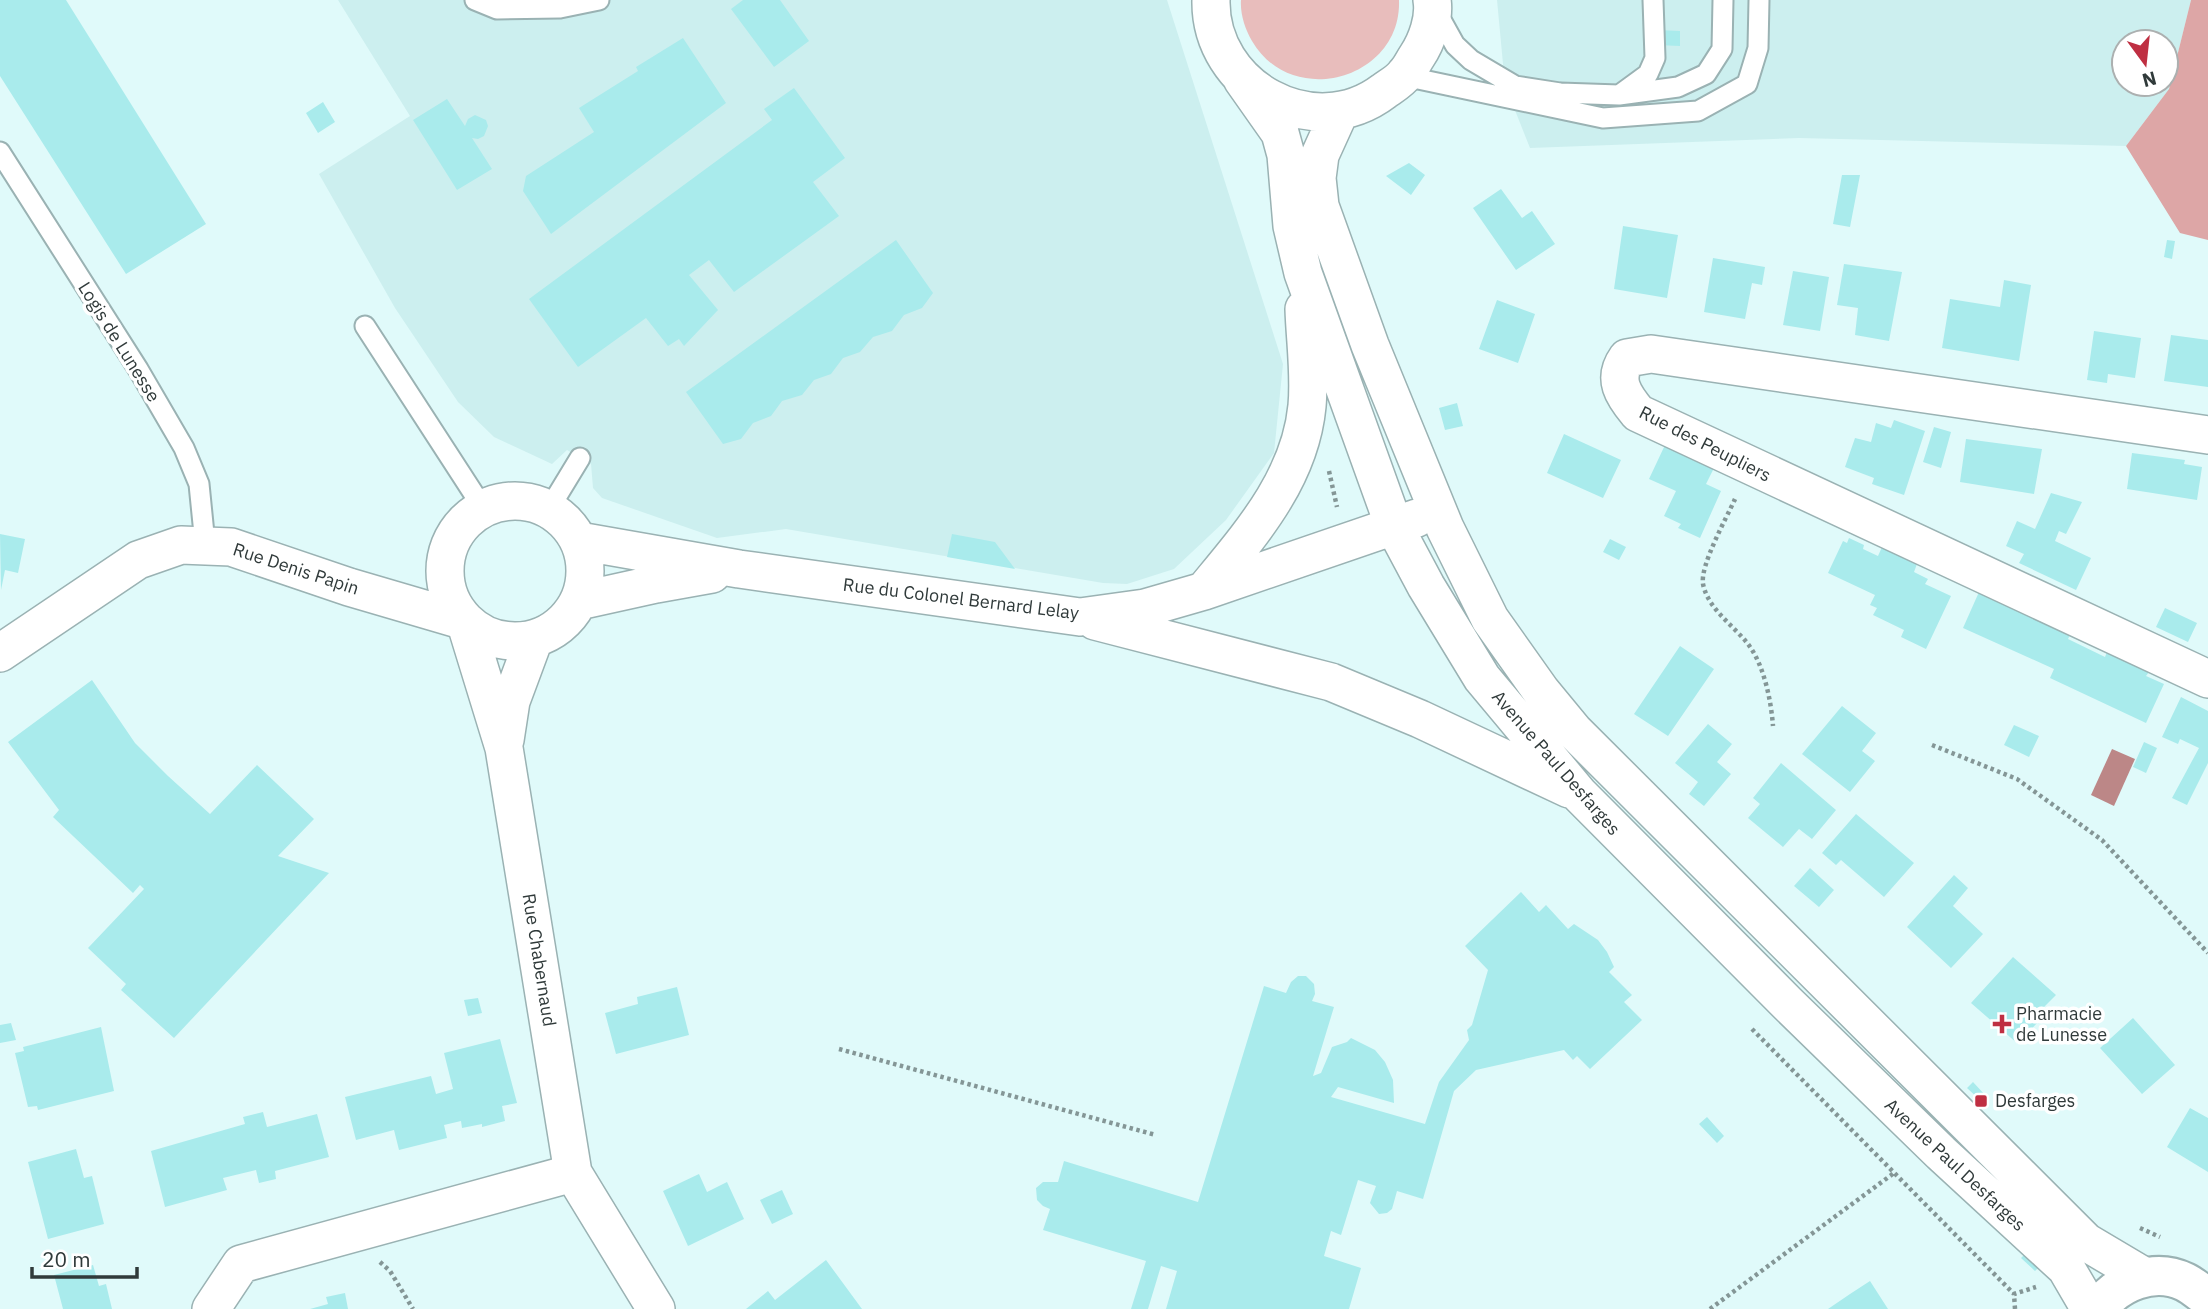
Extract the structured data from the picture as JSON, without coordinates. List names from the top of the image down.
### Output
{
  "streets": {
    "street": [
      "Rue des Peupliers",
      "Rue Denis Papin",
      "Rue du Colonel Bernard Lelay",
      "Avenue Paul Desfarges",
      "Rue Chabernaud"
    ],
    "lane": ["Logis de Lunesse"]
  },
  "crossings": [
    ["Logis de Lunesse", "Rue Denis Papin"],
    ["Rue Denis Papin", "Rue du Colonel Bernard Lelay"],
    ["Rue du Colonel Bernard Lelay", "Avenue Paul Desfarges"]
  ],
  "places": {
    "health": ["Pharmacie de Lunesse"],
    "transit": ["Desfarges"]
  },
  "scale_bar": "20 m",
  "north": "bottom"
}
